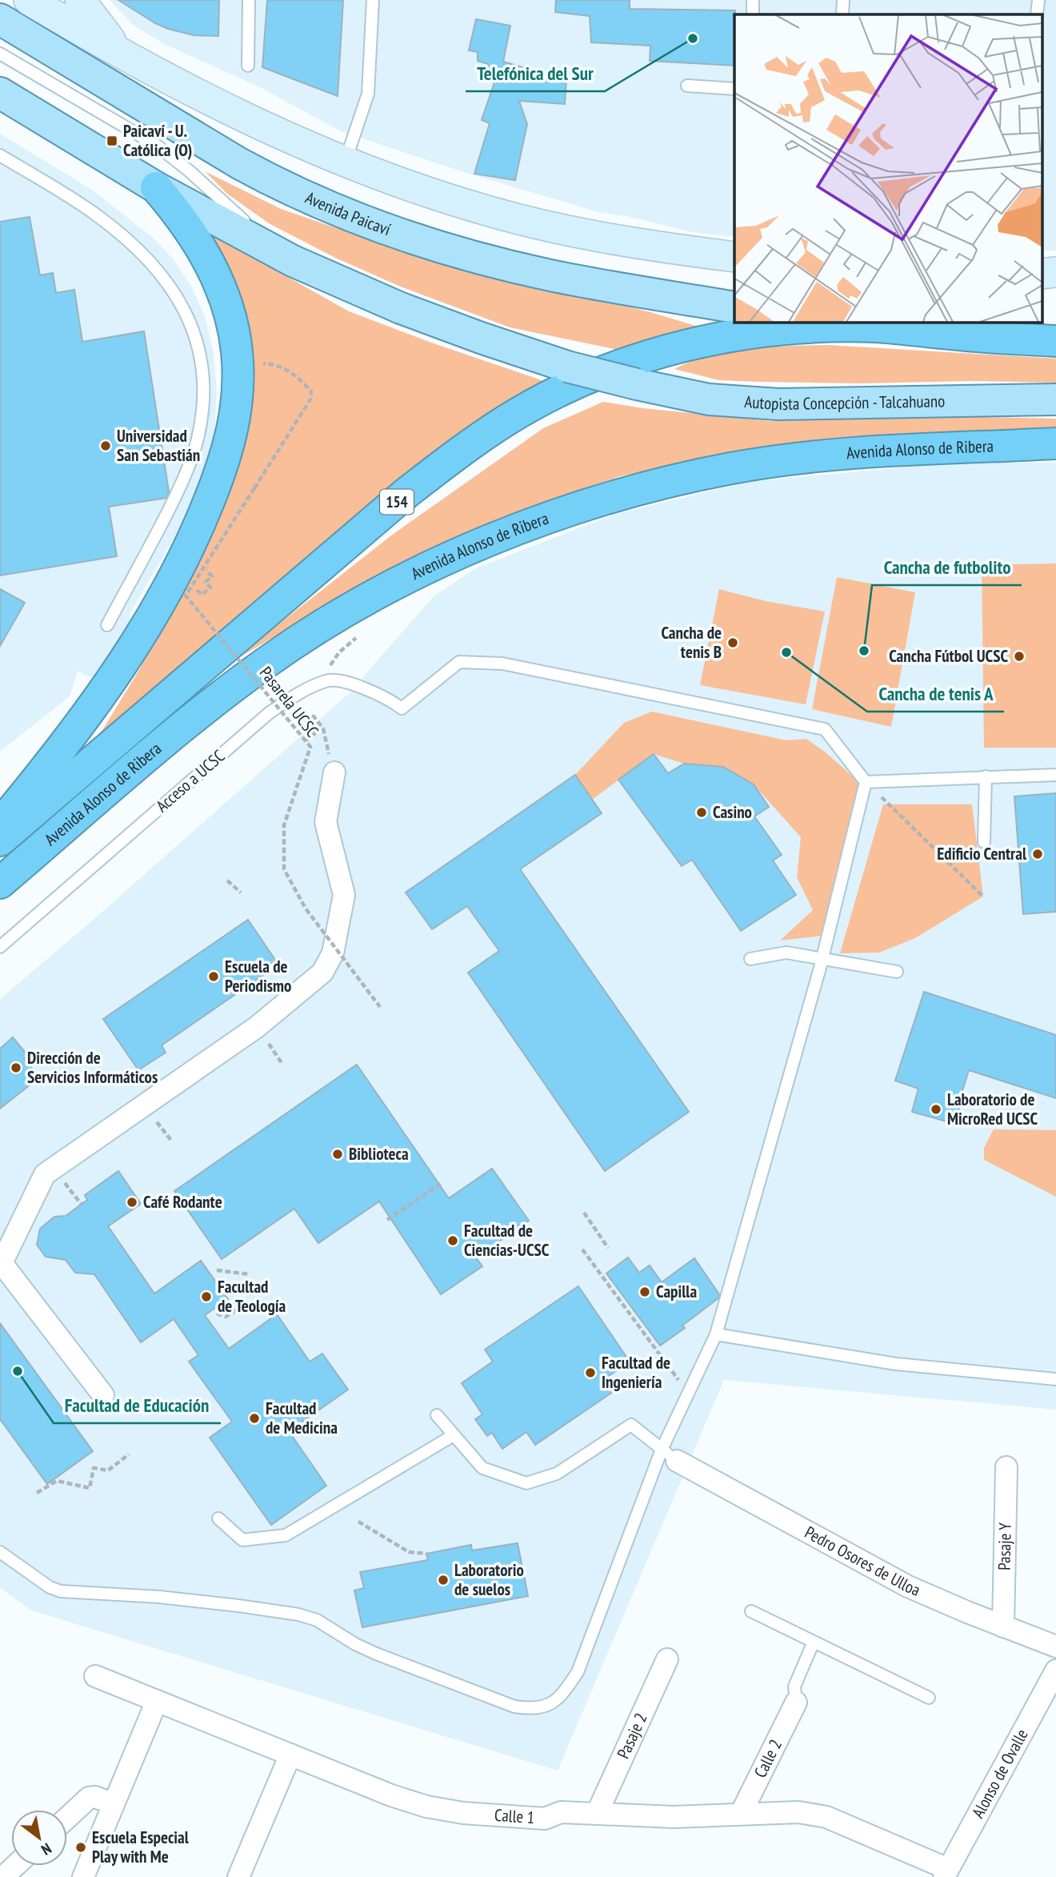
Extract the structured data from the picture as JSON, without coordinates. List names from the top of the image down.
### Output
{
  "streets": {
    "highway": ["Avenida Alonso de Ribera", "154"],
    "main road": ["Avenida Paicaví", "Autopista Concepción - Talcahuano"],
    "street": [
      "Pasaje Y",
      "Pedro Osores de Ulloa",
      "Pasaje 2",
      "Calle 2",
      "Alonso de Ovalle",
      "Calle 1"
    ],
    "lane": ["Acceso a UCSC"],
    "path": ["Pasarela UCSC"]
  },
  "crossings": [
    ["Avenida Alonso de Ribera", "154"],
    ["Pasaje Y", "Pedro Osores de Ulloa"],
    ["Pasaje 2", "Calle 1"],
    ["Calle 2", "Calle 1"],
    ["Alonso de Ovalle", "Calle 1"]
  ],
  "places": {
    "other": [
      "Telefónica del Sur",
      "Universidad San Sebastián",
      "Cancha de tenis B",
      "Cancha de futbolito",
      "Cancha de tenis A",
      "Cancha Fútbol UCSC",
      "Casino",
      "Edificio Central",
      "Escuela de Periodismo",
      "Dirección de Servicios Informáticos",
      "Laboratorio de MicroRed UCSC",
      "Biblioteca",
      "Café Rodante",
      "Facultad de Ciencias-UCSC",
      "Capilla",
      "Facultad de Teología",
      "Facultad de Educación",
      "Facultad de Ingeniería",
      "Facultad de Medicina",
      "Laboratorio de suelos",
      "Escuela Especial Play with Me"
    ],
    "transit": ["Paicaví - U. Católica (O)"]
  },
  "north": "bottom right"
}
